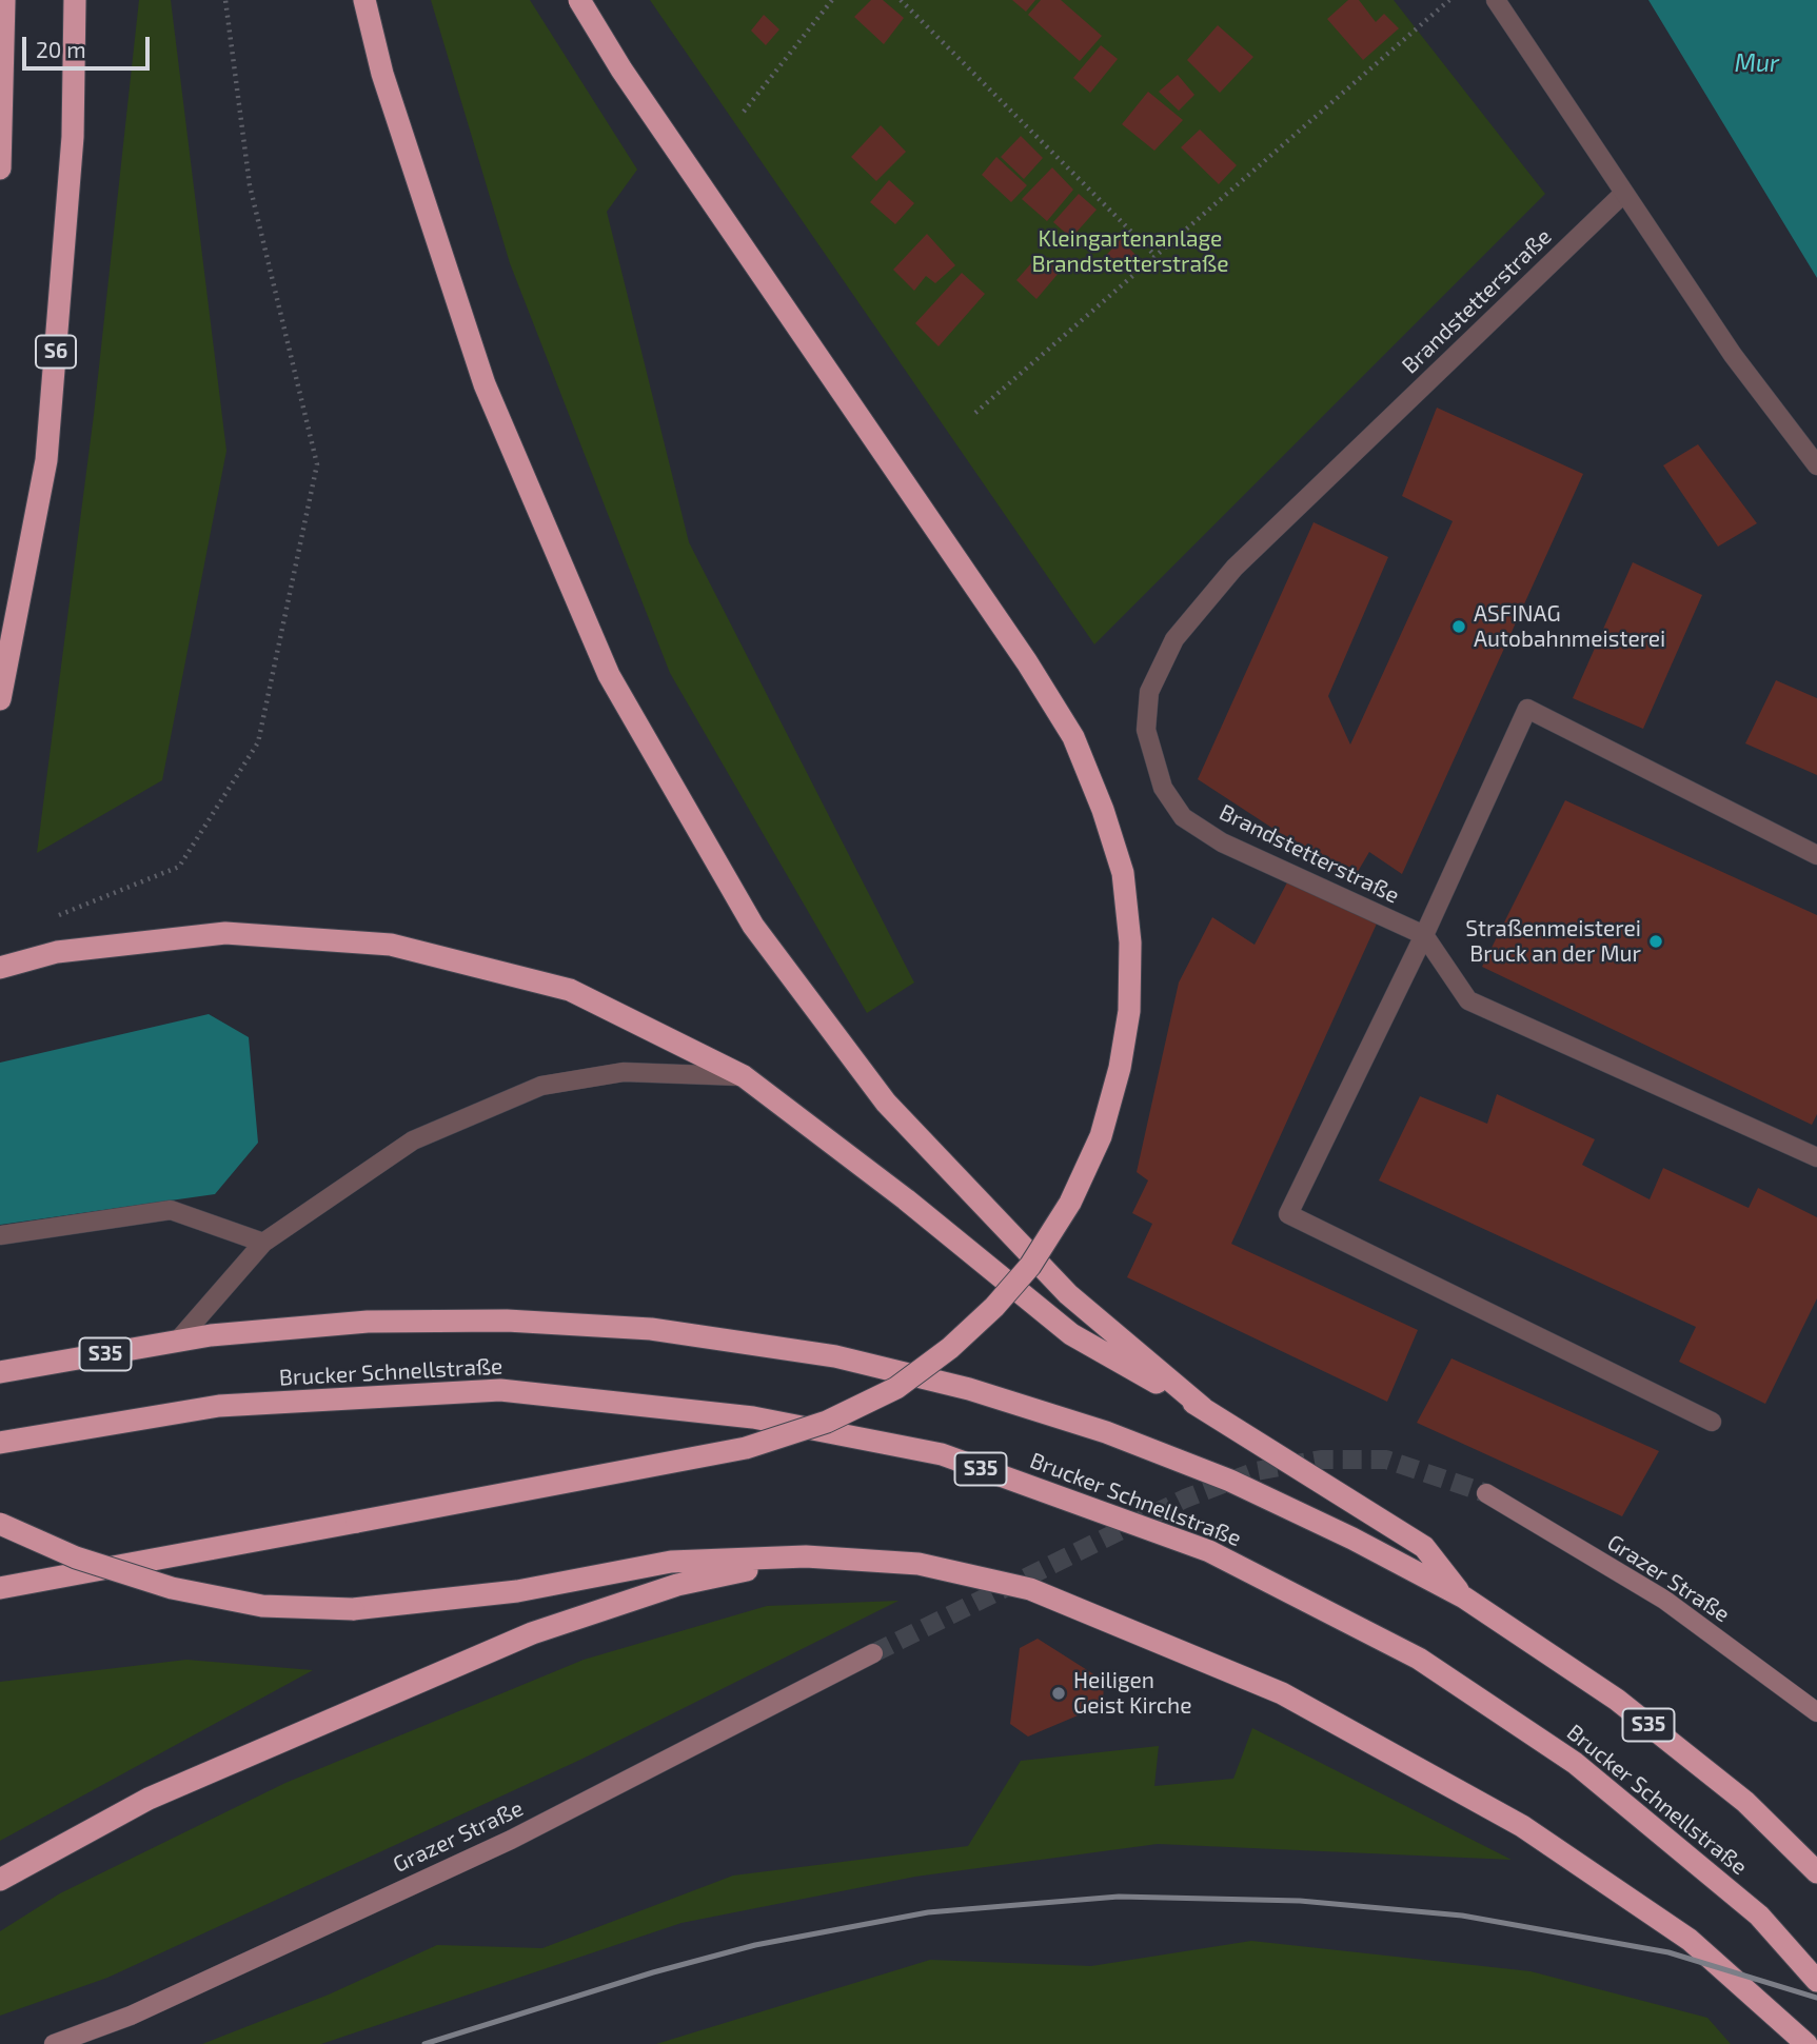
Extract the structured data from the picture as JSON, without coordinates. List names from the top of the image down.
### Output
{
  "streets": {
    "highway": ["S6", "S35", "Brucker Schnellstraße"],
    "street": ["Brandstetterstraße", "Grazer Straße"]
  },
  "water": ["Mur"],
  "parks": ["Kleingartenanlage Brandstetterstraße"],
  "places": ["ASFINAG Autobahnmeisterei", "Straßenmeisterei Bruck an der Mur", "Heiligen Geist Kirche"],
  "scale_bar": "20 m"
}
